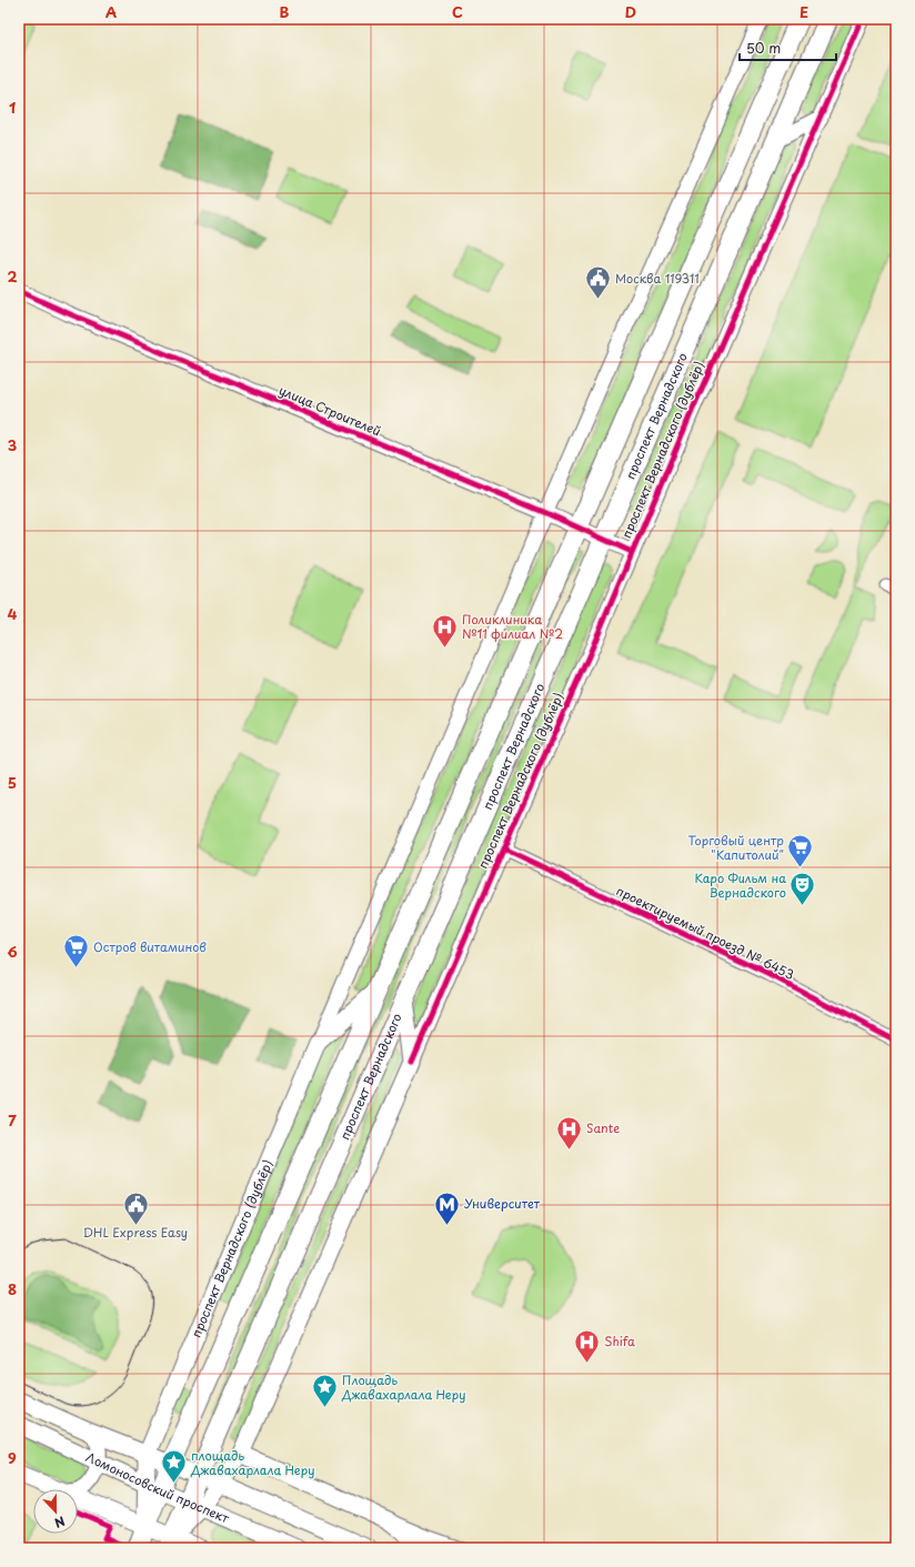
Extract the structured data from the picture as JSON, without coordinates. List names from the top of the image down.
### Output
{
  "streets": {
    "main road": ["проспект Вернадского", "проспект Вернадского (дублёр)", "Ломоносовский проспект"],
    "street": ["улица Строителей", "проектируемый проезд № 6453"]
  },
  "crossings": [
    ["улица Строителей", "проспект Вернадского"],
    ["улица Строителей", "проспект Вернадского (дублёр)"],
    ["проспект Вернадского", "проспект Вернадского (дублёр)"],
    ["проспект Вернадского (дублёр)", "проектируемый проезд № 6453"],
    ["проспект Вернадского (дублёр)", "Ломоносовский проспект"]
  ],
  "places": {
    "public building": ["Москва 119311", "DHL Express Easy"],
    "hospital": ["Поликлиника №11 филиал №2", "Sante", "Shifa"],
    "supermarket": ["Торговый центр \"Капитолий\"", "Остров витаминов"],
    "theatre": ["Каро Фильм на Вернадского"],
    "metro station": ["Университет"],
    "place": ["Площадь Джавахарлала Неру", "площадь Джавахарлала Неру"]
  },
  "scale_bar": "50 m",
  "north": "bottom",
  "grid": {
    "columns": [
      "A",
      "B",
      "C",
      "D",
      "E"
    ],
    "rows": [
      "1",
      "2",
      "3",
      "4",
      "5",
      "6",
      "7",
      "8",
      "9"
    ]
  }
}
